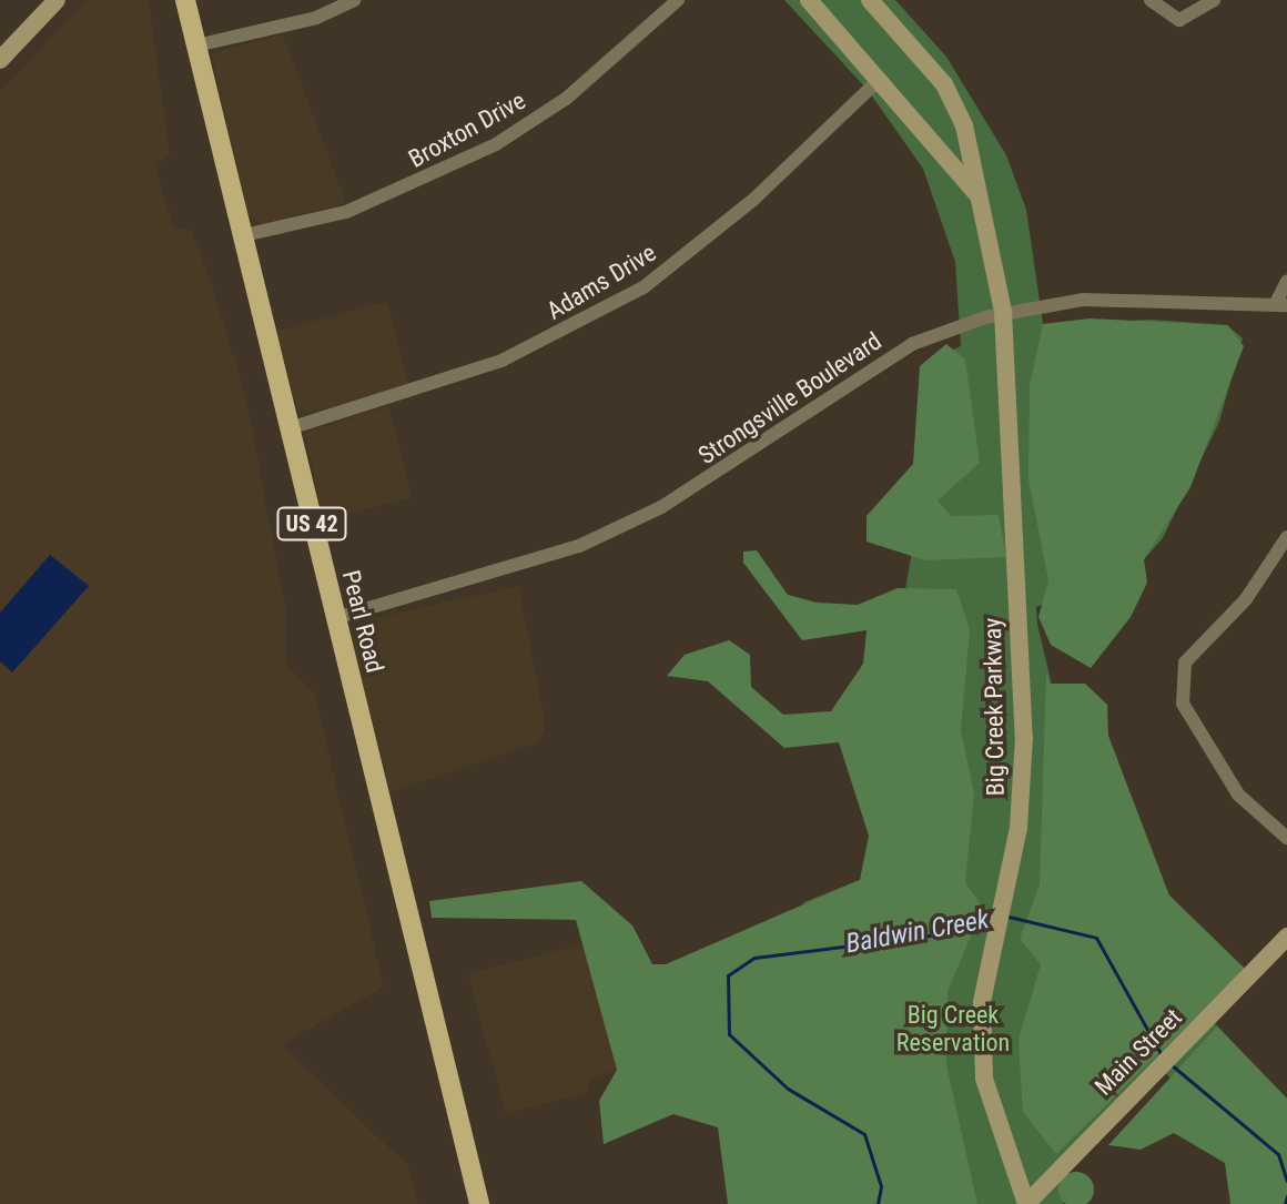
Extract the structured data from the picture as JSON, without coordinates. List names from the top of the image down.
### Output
{
  "streets": {
    "main road": ["US 42", "Pearl Road"],
    "street": [
      "Broxton Drive",
      "Adams Drive",
      "Strongsville Boulevard",
      "Big Creek Parkway",
      "Main Street"
    ]
  },
  "crossings": [
    ["Broxton Drive", "Pearl Road"],
    ["Adams Drive", "Pearl Road"],
    ["Adams Drive", "Big Creek Parkway"],
    ["Strongsville Boulevard", "Pearl Road"],
    ["Strongsville Boulevard", "Big Creek Parkway"],
    ["Big Creek Parkway", "Main Street"]
  ],
  "water": ["Baldwin Creek"],
  "parks": ["Big Creek Reservation"]
}
